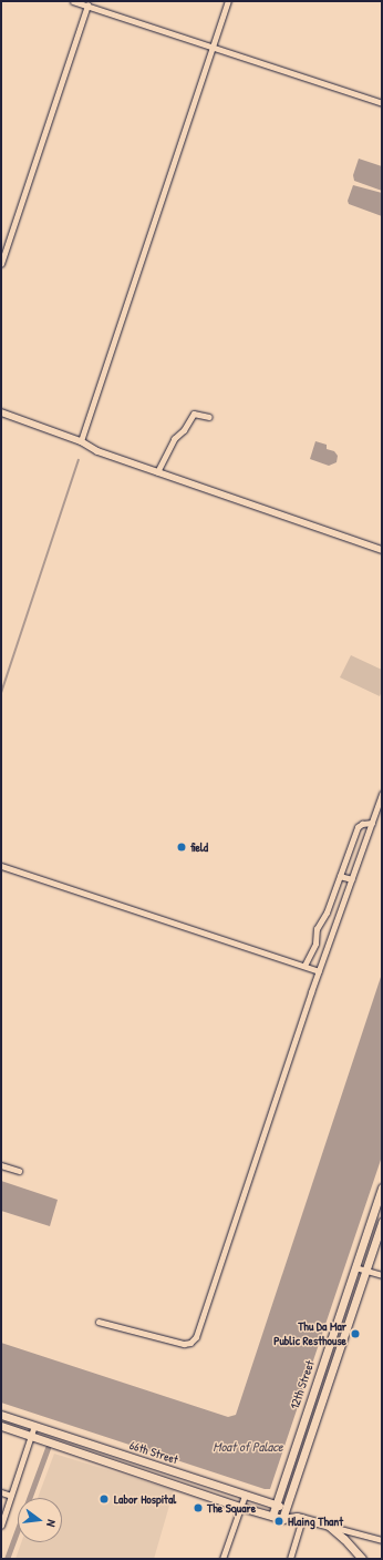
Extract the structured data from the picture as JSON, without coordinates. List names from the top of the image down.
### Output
{
  "streets": {
    "main road": ["12th Street", "66th Street"]
  },
  "crossings": [
    ["12th Street", "66th Street"]
  ],
  "water": ["Moat of Palace"],
  "places": [
    "field",
    "Thu Da Mar Public Resthouse",
    "Labor Hospital",
    "The Square",
    "Hlaing Thant"
  ],
  "north": "right"
}
